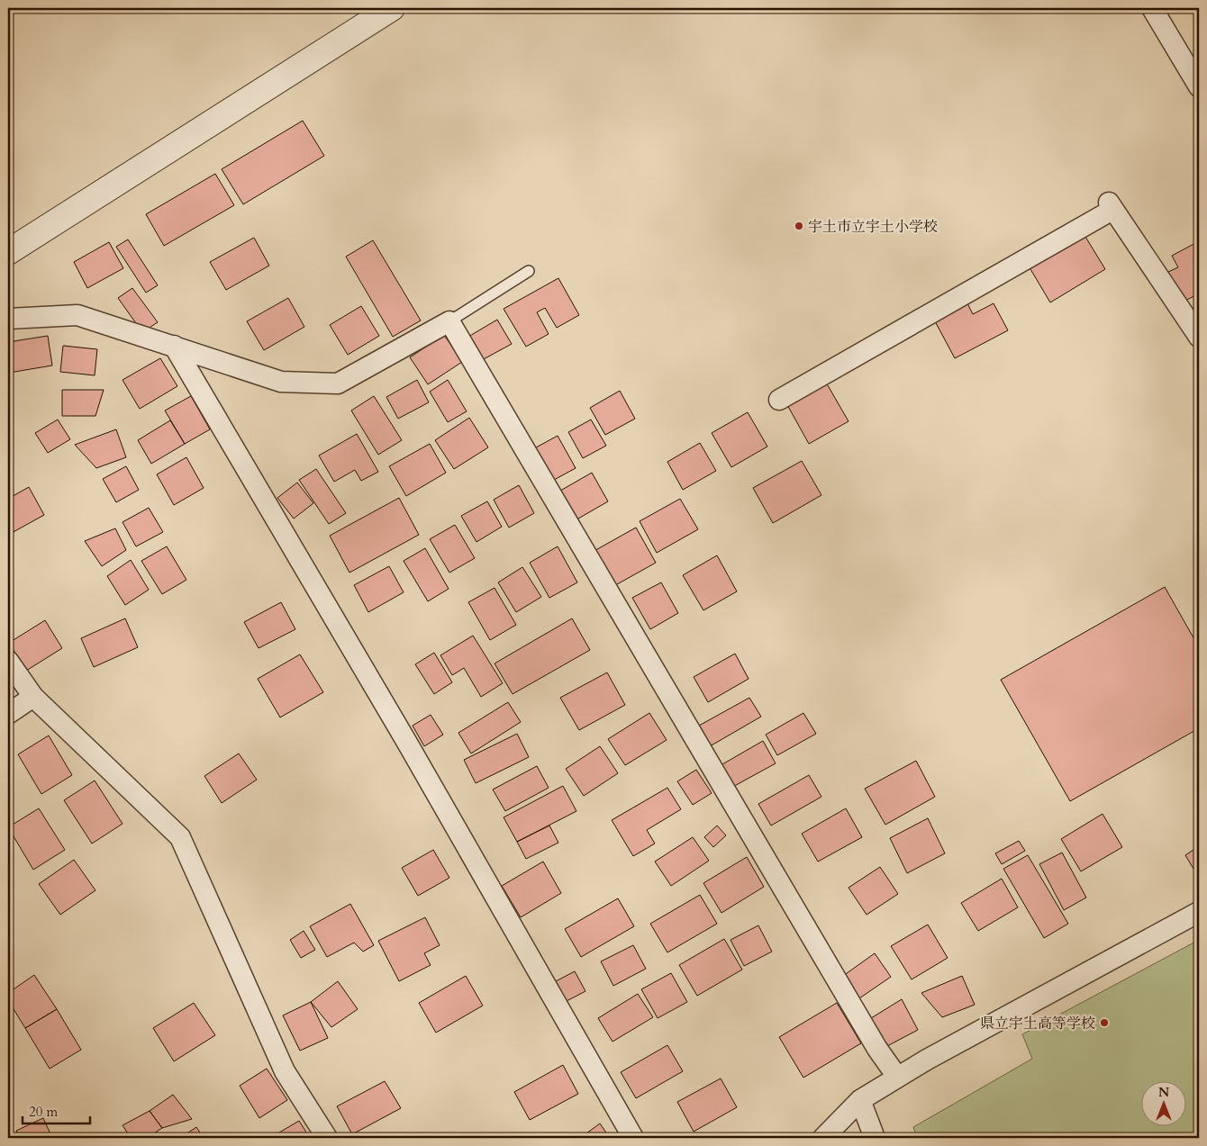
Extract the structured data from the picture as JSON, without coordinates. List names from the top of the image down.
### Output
{
  "places": ["宇土市立宇土小学校", "県立宇土高等学校"],
  "scale_bar": "20 m",
  "north": "top"
}
